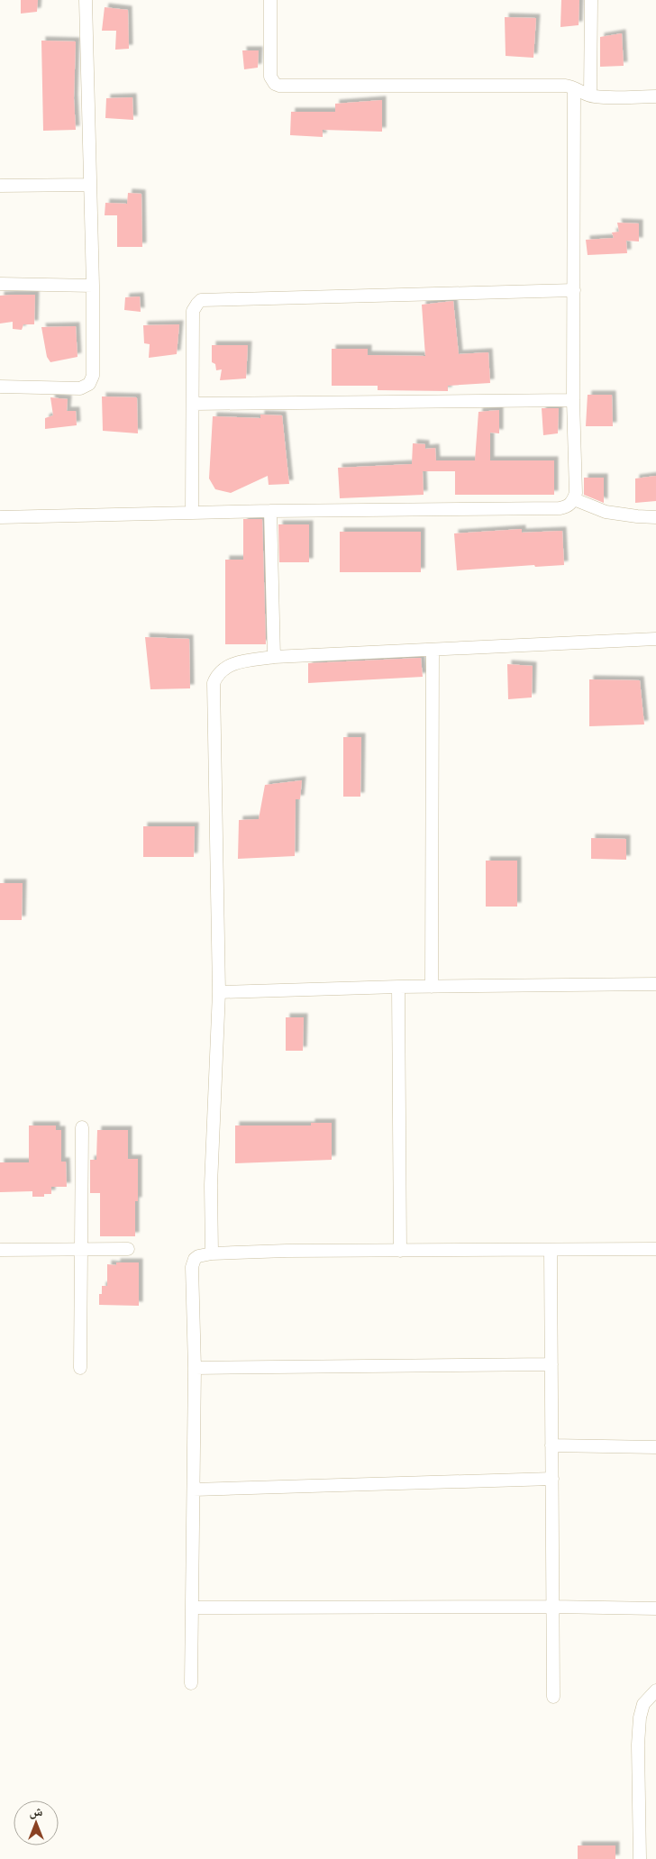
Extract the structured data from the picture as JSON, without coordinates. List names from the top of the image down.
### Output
{
  "north": "top"
}
